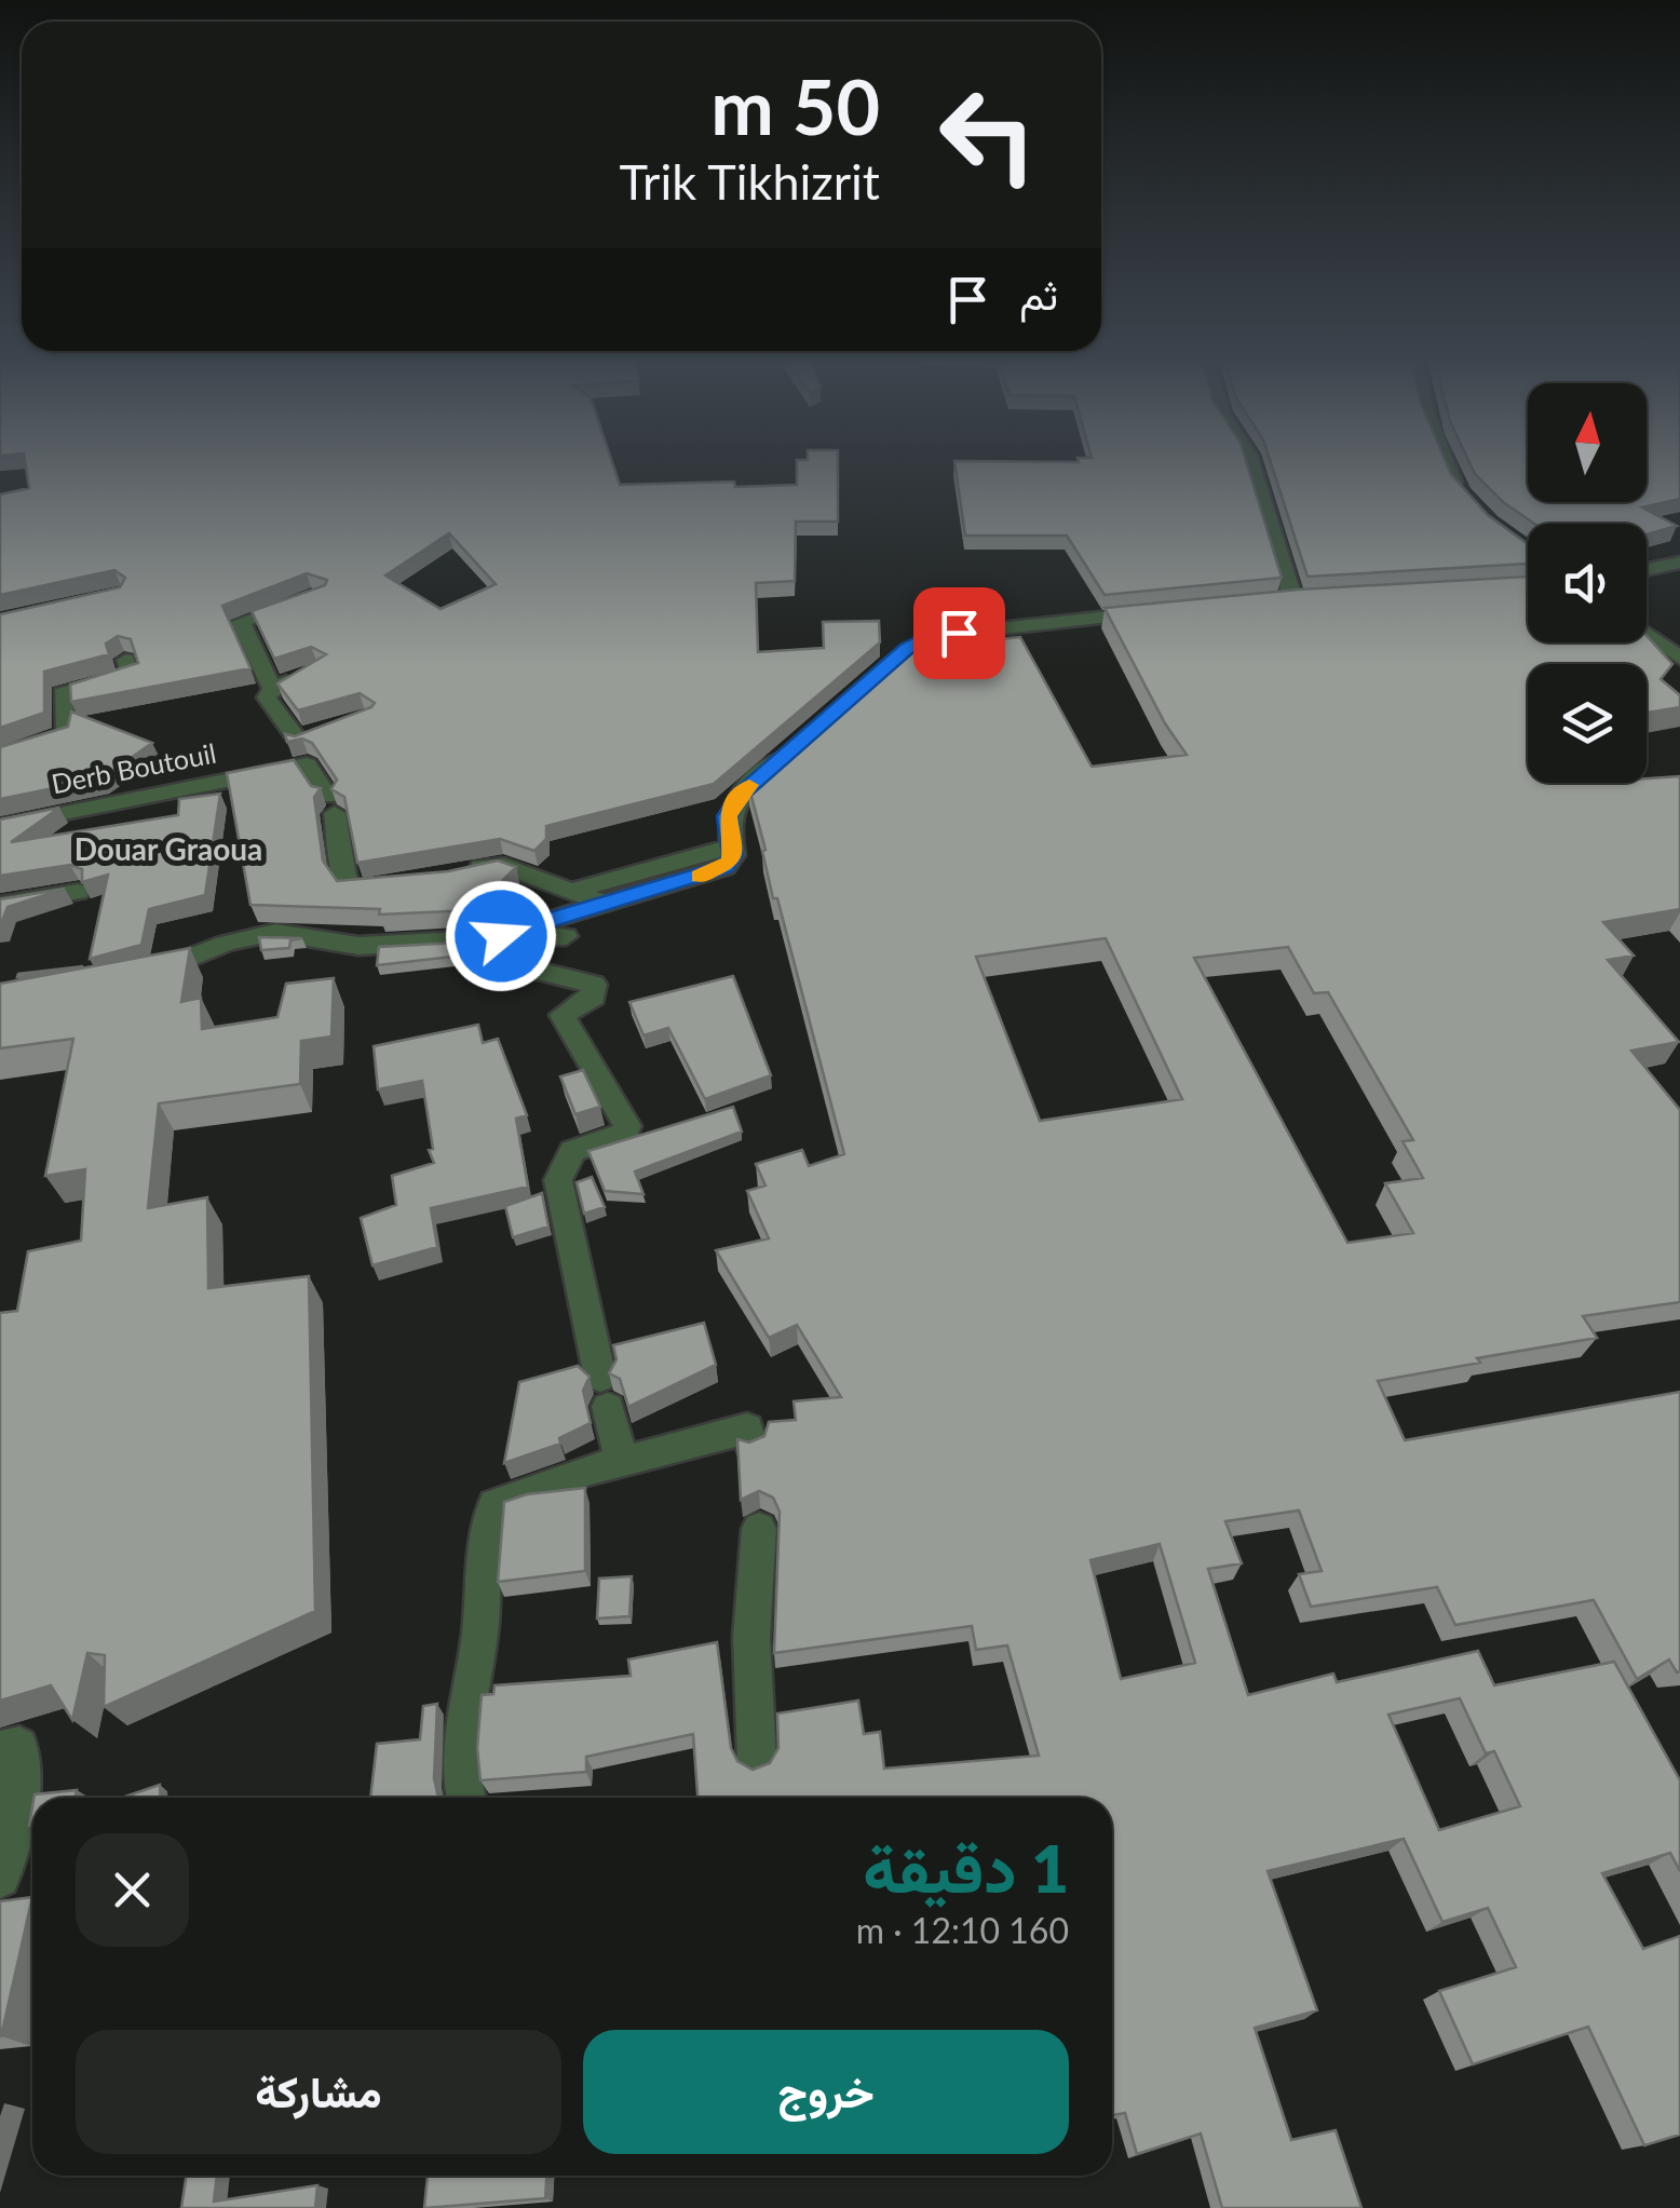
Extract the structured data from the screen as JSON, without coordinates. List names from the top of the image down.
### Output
{
  "streets": {
    "street": ["Derb Boutouil"]
  },
  "districts": ["Douar Graoua"],
  "north": "top",
  "page": {
    "turn": ["50 m", "Trik Tikhizrit"],
    "then": "ثم",
    "heading": ["1 دقيقة", "160 m · 12:10"],
    "buttons": ["خروج", "مشاركة"]
  }
}
